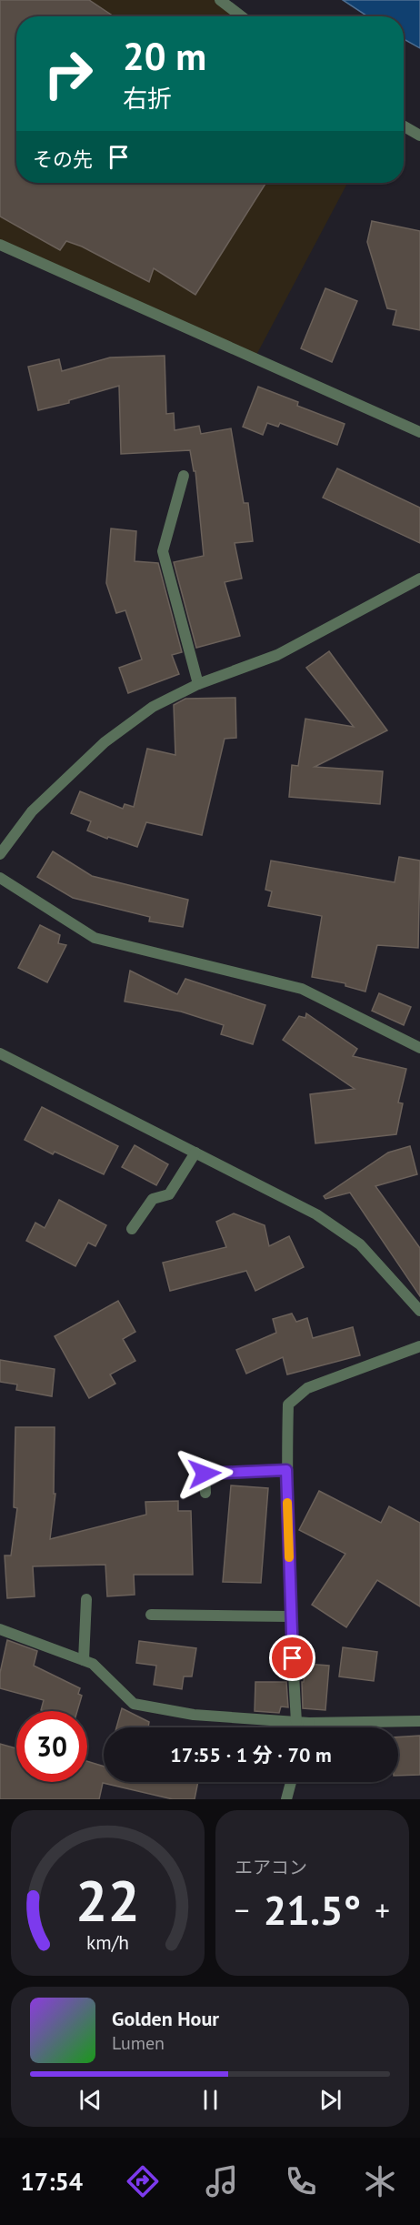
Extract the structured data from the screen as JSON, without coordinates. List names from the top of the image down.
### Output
{
  "page": {
    "turn": ["20 m", "右折"],
    "then": "その先",
    "limit": "30",
    "trip": "17:55 · 1 分 · 70 m",
    "tile": "エアコン",
    "heat": ["−", "21.5°", "+"],
    "song": ["Golden Hour", "Lumen"],
    "tabs": "17:54",
    "gauge": ["22", "km/h"]
  }
}
